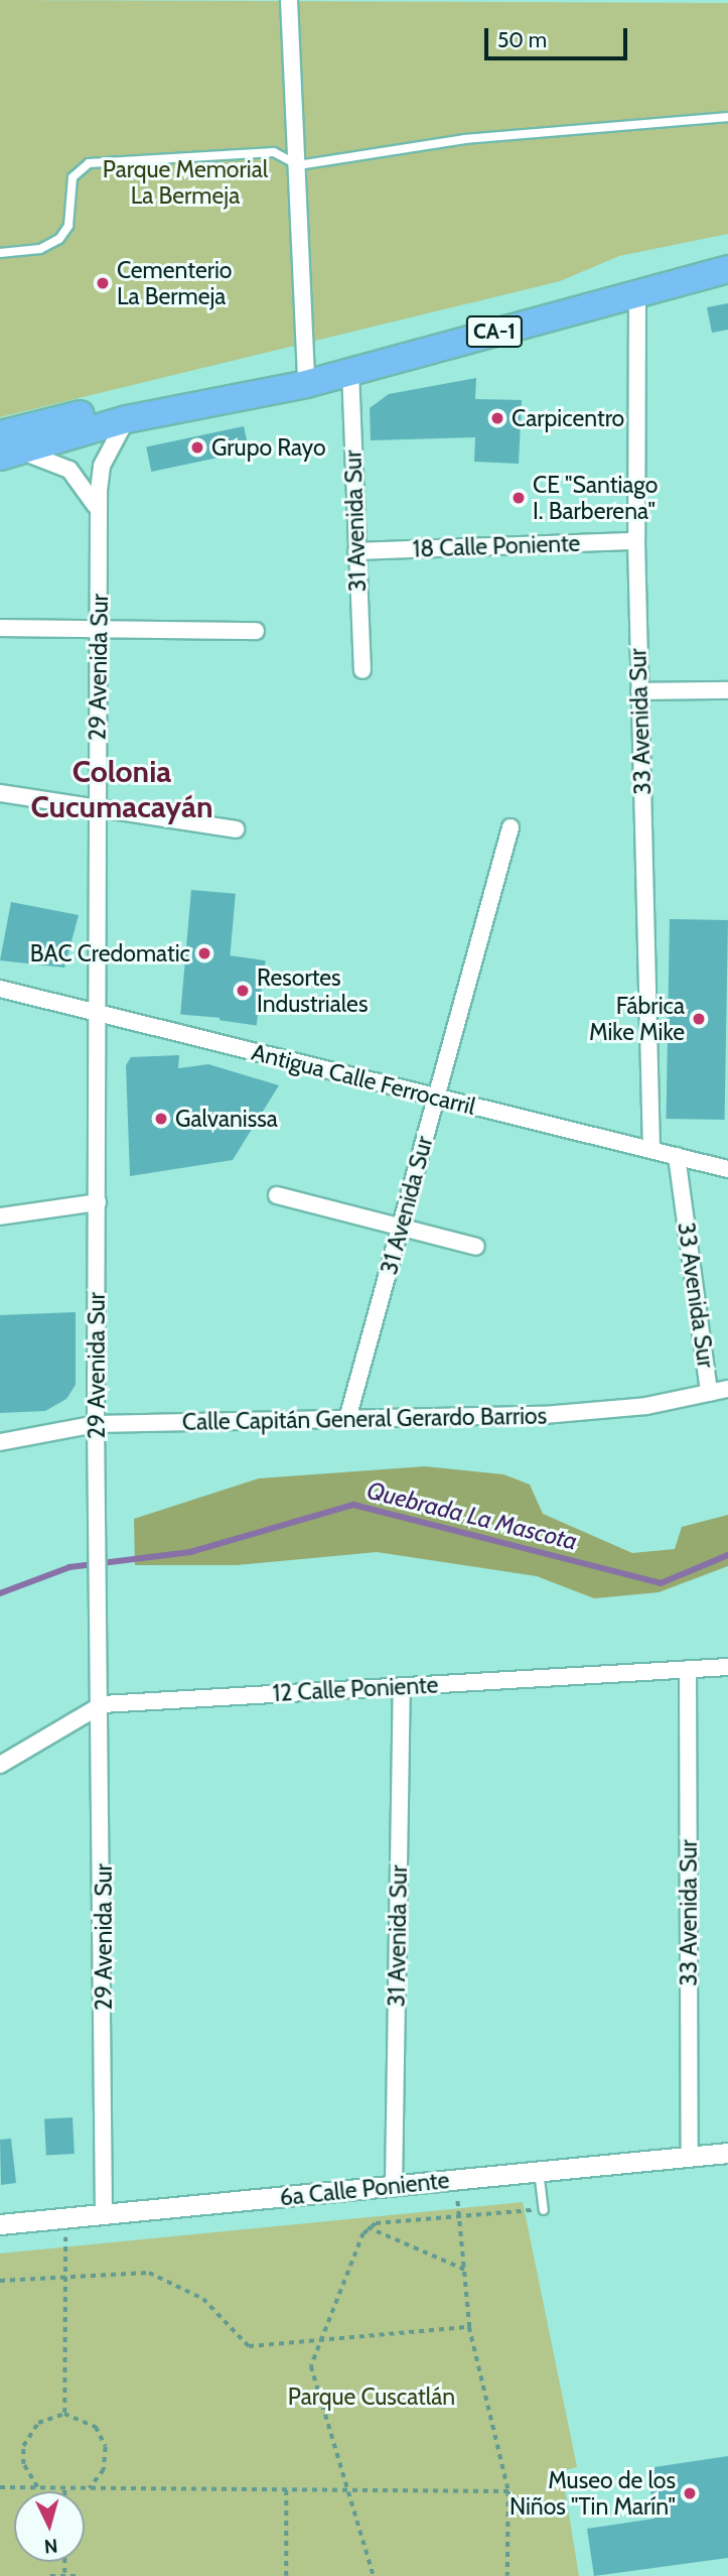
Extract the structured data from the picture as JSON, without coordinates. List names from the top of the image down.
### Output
{
  "streets": {
    "highway": ["CA-1"],
    "street": [
      "31 Avenida Sur",
      "18 Calle Poniente",
      "29 Avenida Sur",
      "33 Avenida Sur",
      "Antigua Calle Ferrocarril",
      "Calle Capitán General Gerardo Barrios",
      "12 Calle Poniente",
      "6a Calle Poniente"
    ]
  },
  "crossings": [
    ["CA-1", "31 Avenida Sur"],
    ["CA-1", "29 Avenida Sur"],
    ["CA-1", "33 Avenida Sur"],
    ["31 Avenida Sur", "18 Calle Poniente"],
    ["31 Avenida Sur", "Antigua Calle Ferrocarril"],
    ["31 Avenida Sur", "Calle Capitán General Gerardo Barrios"],
    ["31 Avenida Sur", "12 Calle Poniente"],
    ["31 Avenida Sur", "6a Calle Poniente"],
    ["18 Calle Poniente", "33 Avenida Sur"],
    ["29 Avenida Sur", "Antigua Calle Ferrocarril"],
    ["29 Avenida Sur", "Calle Capitán General Gerardo Barrios"],
    ["29 Avenida Sur", "12 Calle Poniente"],
    ["29 Avenida Sur", "6a Calle Poniente"],
    ["33 Avenida Sur", "Antigua Calle Ferrocarril"],
    ["33 Avenida Sur", "Calle Capitán General Gerardo Barrios"],
    ["33 Avenida Sur", "12 Calle Poniente"],
    ["33 Avenida Sur", "6a Calle Poniente"]
  ],
  "districts": ["Colonia Cucumacayán"],
  "water": ["Quebrada La Mascota"],
  "parks": ["Parque Memorial La Bermeja", "Parque Cuscatlán"],
  "places": [
    "Cementerio La Bermeja",
    "Carpicentro",
    "Grupo Rayo",
    "CE \"Santiago I. Barberena\"",
    "BAC Credomatic",
    "Resortes Industriales",
    "Fábrica Mike Mike",
    "Galvanissa",
    "Museo de los Niños \"Tin Marín\""
  ],
  "scale_bar": "50 m",
  "north": "bottom"
}
